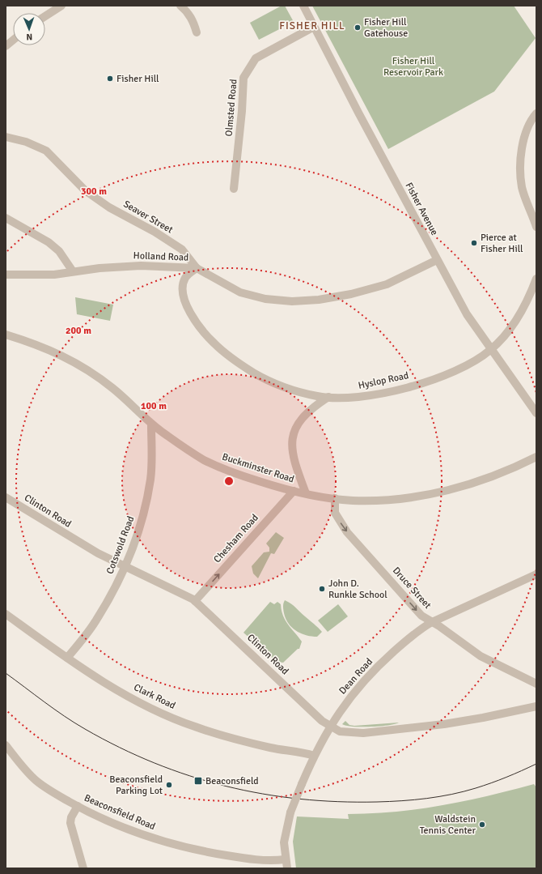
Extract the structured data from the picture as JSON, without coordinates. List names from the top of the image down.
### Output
{
  "streets": {
    "street": [
      "Olmsted Road",
      "Fisher Avenue",
      "Seaver Street",
      "Holland Road",
      "Hyslop Road",
      "Buckminster Road",
      "Clinton Road",
      "Chesham Road",
      "Cotswold Road",
      "Druce Street",
      "Dean Road",
      "Clark Road",
      "Beaconsfield Road"
    ]
  },
  "crossings": [
    ["Olmsted Road", "Fisher Avenue"],
    ["Fisher Avenue", "Holland Road"],
    ["Fisher Avenue", "Hyslop Road"],
    ["Seaver Street", "Holland Road"],
    ["Seaver Street", "Hyslop Road"],
    ["Holland Road", "Hyslop Road"],
    ["Buckminster Road", "Chesham Road"],
    ["Buckminster Road", "Cotswold Road"],
    ["Buckminster Road", "Druce Street"],
    ["Clinton Road", "Chesham Road"],
    ["Clinton Road", "Cotswold Road"],
    ["Clinton Road", "Dean Road"],
    ["Cotswold Road", "Clark Road"],
    ["Druce Street", "Dean Road"],
    ["Dean Road", "Clark Road"],
    ["Dean Road", "Beaconsfield Road"]
  ],
  "one_way": ["Chesham Road", "Druce Street"],
  "districts": ["FISHER HILL"],
  "parks": ["Fisher Hill Reservoir Park"],
  "places": {
    "other": [
      "Fisher Hill Gatehouse",
      "Fisher Hill",
      "Pierce at Fisher Hill",
      "John D. Runkle School",
      "Beaconsfield Parking Lot",
      "Waldstein Tennis Center"
    ],
    "transit": ["Beaconsfield"]
  },
  "north": "bottom",
  "rings": ["300 m", "200 m", "100 m"]
}
